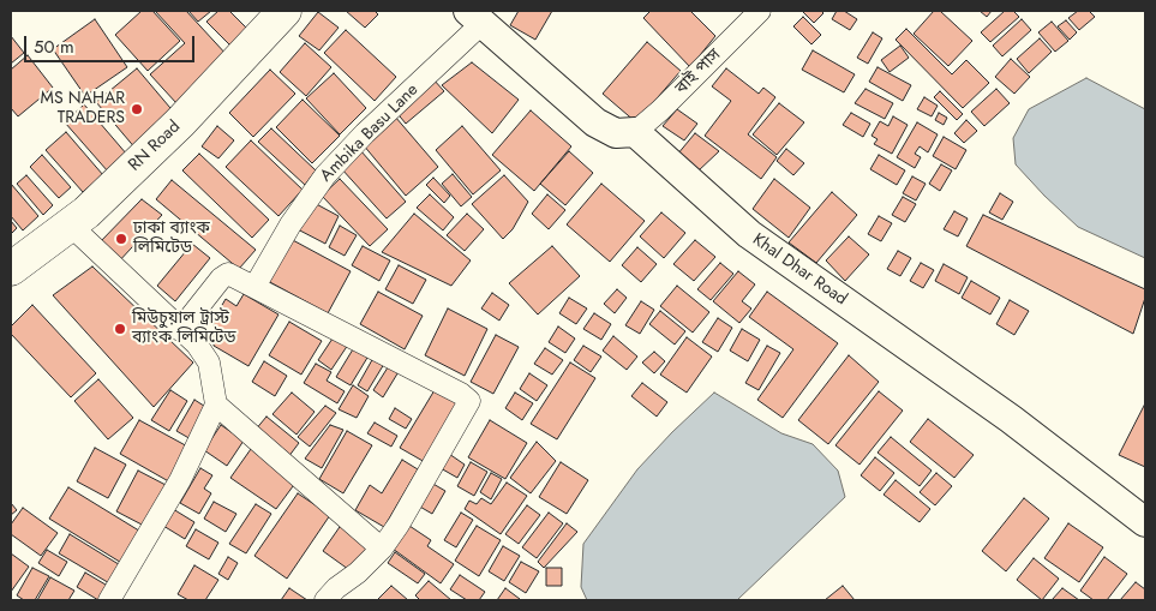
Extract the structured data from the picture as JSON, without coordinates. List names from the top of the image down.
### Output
{
  "streets": {
    "highway": ["RN Road"],
    "street": ["বাই পাস", "Ambika Basu Lane", "Khal Dhar Road"]
  },
  "crossings": [
    ["বাই পাস", "Khal Dhar Road"]
  ],
  "places": ["MS NAHAR TRADERS", "ঢাকা ব্যাংক লিমিটেড", "মিউচুয়াল ট্রাস্ট ব্যাংক লিমিটেড"],
  "scale_bar": "50 m"
}
